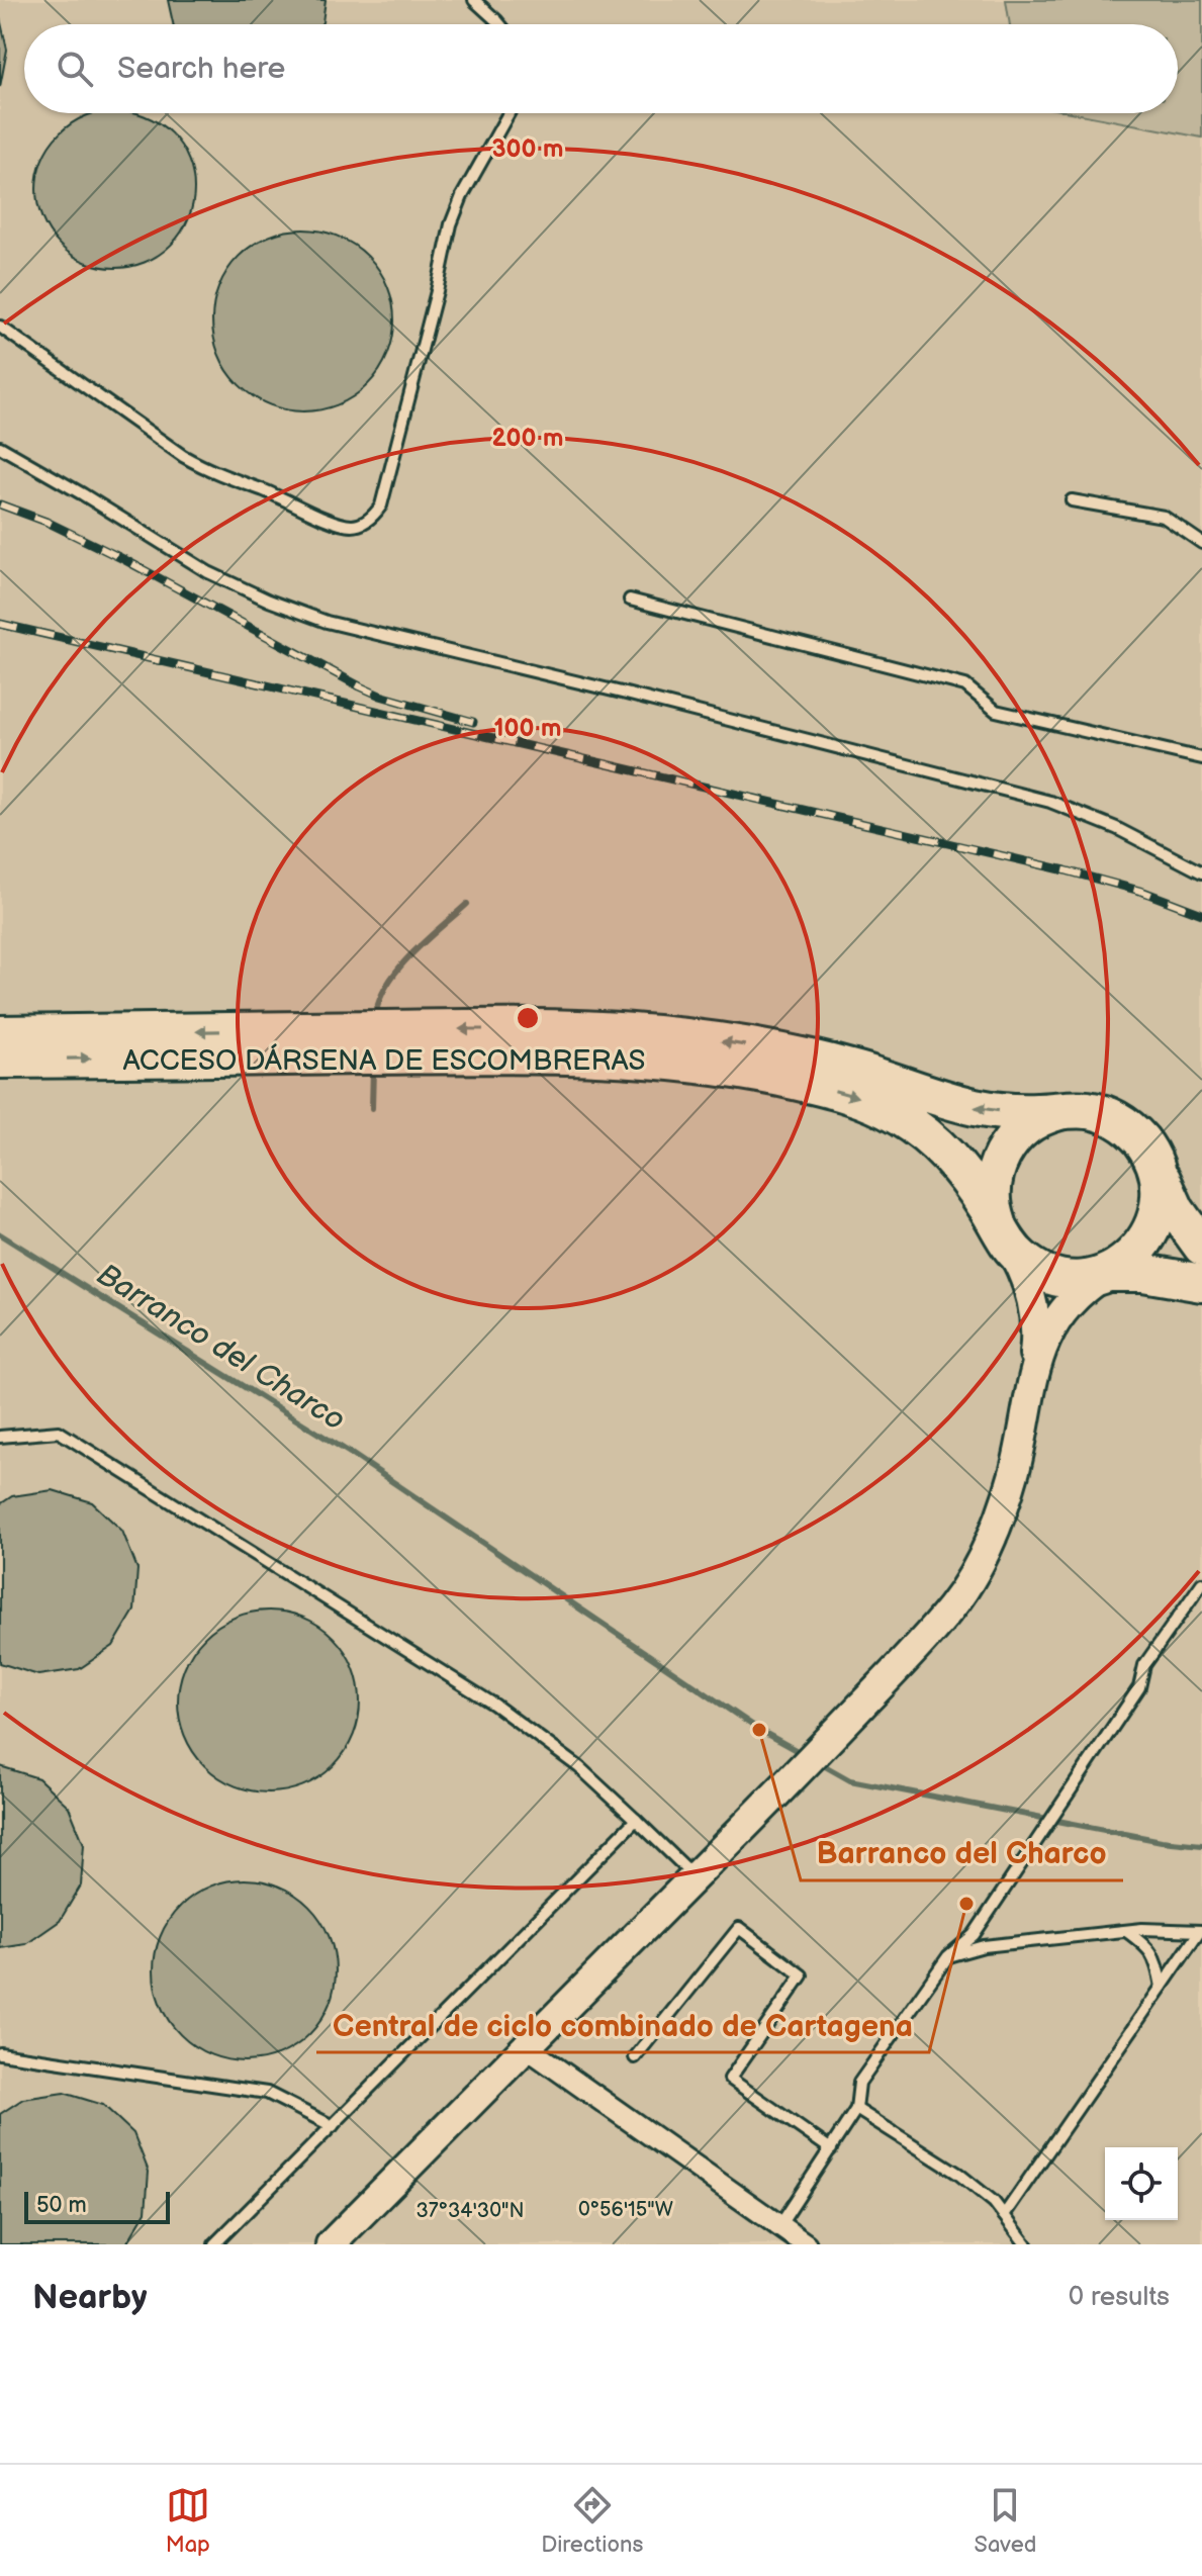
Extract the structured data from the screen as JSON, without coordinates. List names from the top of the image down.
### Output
{
  "streets": {
    "highway": ["ACCESO DÁRSENA DE ESCOMBRERAS"]
  },
  "water": ["Barranco del Charco"],
  "places": ["Barranco del Charco", "Central de ciclo combinado de Cartagena"],
  "scale_bar": "50 m",
  "page": {
    "search": "Search here",
    "scale": "50 m",
    "heading": ["Nearby", "0 results"],
    "nav": ["Map", "Directions", "Saved"]
  },
  "coordinates": ["0°56'15\"W", "37°34'30\"N"],
  "rings": ["300 m", "200 m", "100 m"]
}
